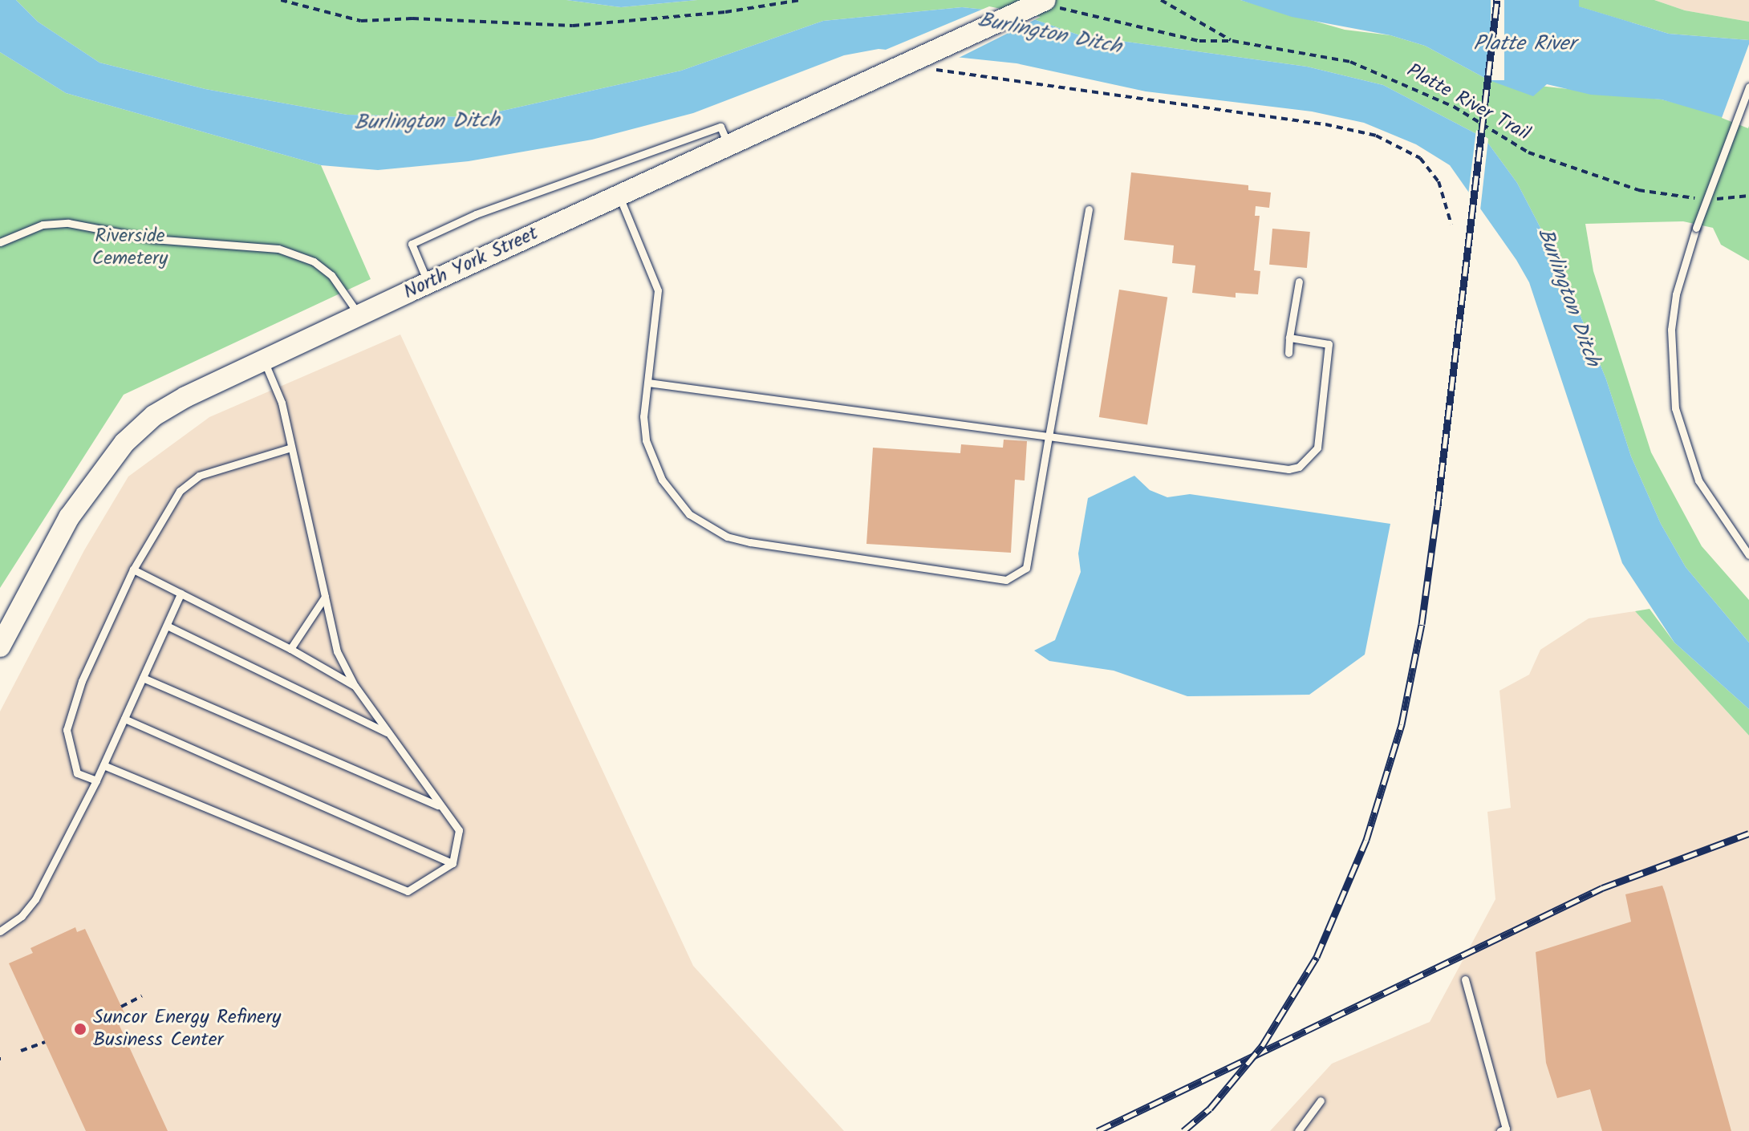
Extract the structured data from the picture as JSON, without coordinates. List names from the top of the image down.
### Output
{
  "streets": {
    "main road": ["North York Street"],
    "path": ["Platte River Trail"]
  },
  "crossings": [
    ["Platte River Trail", "North York Street"]
  ],
  "water": ["Burlington Ditch", "Platte River"],
  "parks": ["Riverside Cemetery"],
  "places": ["Suncor Energy Refinery Business Center"]
}
